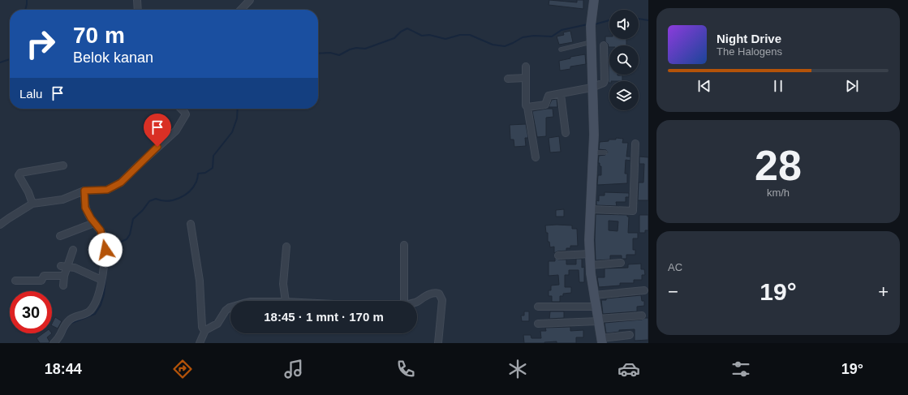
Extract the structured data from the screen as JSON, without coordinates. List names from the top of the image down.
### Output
{
  "page": {
    "turn": ["70 m", "Belok kanan"],
    "song": ["Night Drive", "The Halogens"],
    "then": "Lalu",
    "tile": [
      ["28", "km/h"],
      "AC"
    ],
    "heat": ["−", "19°", "+"],
    "limit": "30",
    "trip": "18:45 · 1 mnt · 170 m",
    "tabs": ["18:44", "19°"]
  }
}
